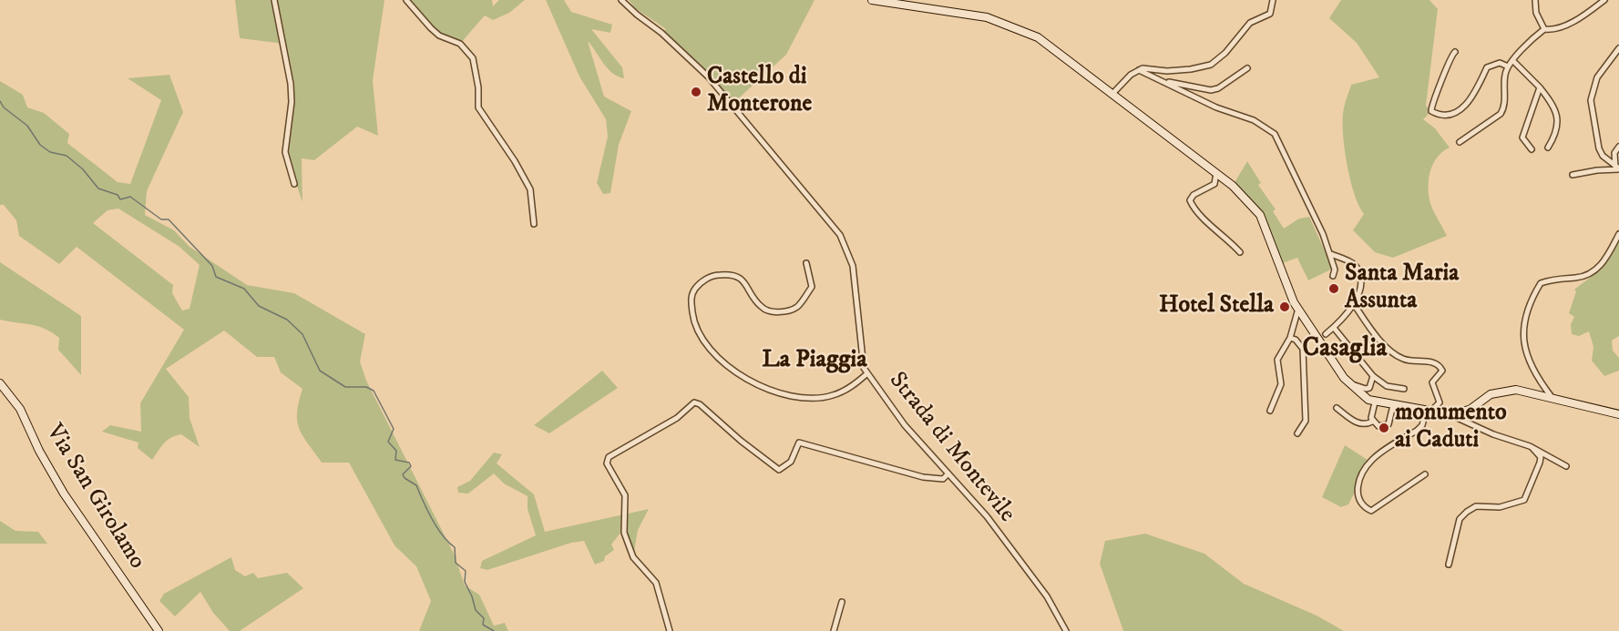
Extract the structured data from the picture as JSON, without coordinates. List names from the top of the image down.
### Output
{
  "streets": {
    "street": ["Strada di Montevile", "Via San Girolamo"]
  },
  "districts": ["Casaglia", "La Piaggia"],
  "places": [
    "Castello di Monterone",
    "Santa Maria Assunta",
    "Hotel Stella",
    "monumento ai Caduti"
  ]
}
